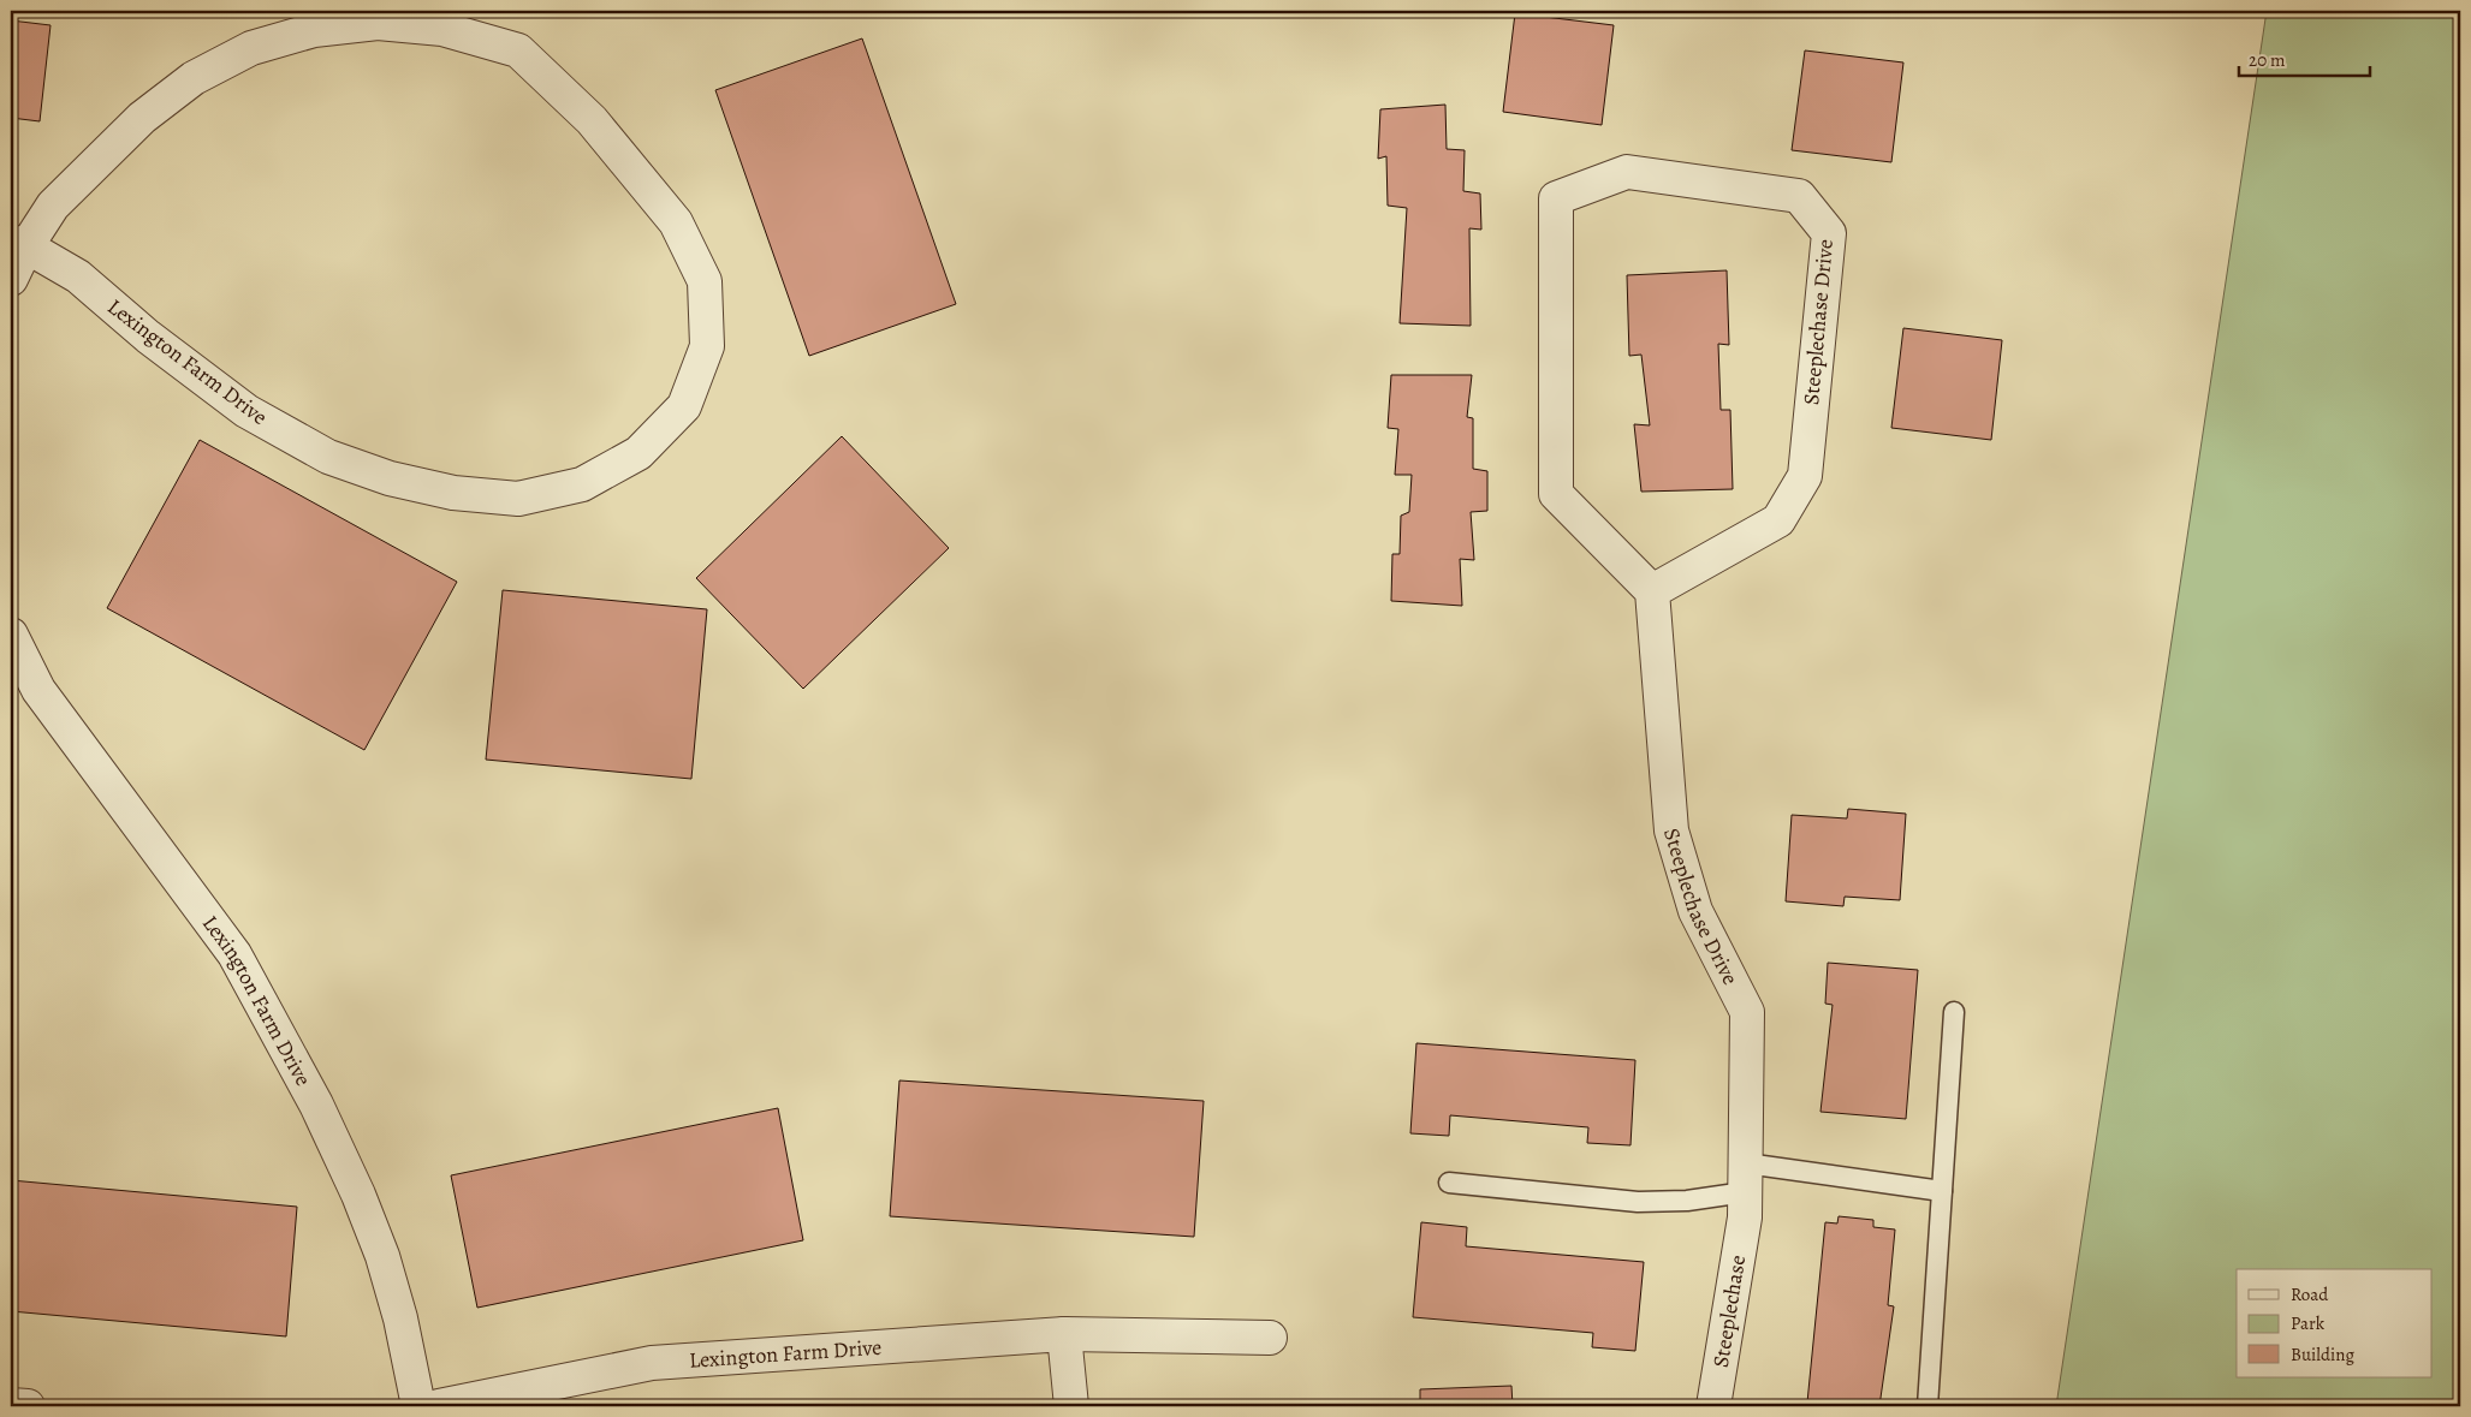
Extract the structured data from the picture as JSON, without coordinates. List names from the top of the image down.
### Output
{
  "streets": {
    "street": ["Steeplechase Drive", "Lexington Farm Drive", "Steeplechase"]
  },
  "crossings": [
    ["Steeplechase Drive", "Steeplechase"]
  ],
  "legend": ["Road", "Park", "Building"],
  "scale_bar": "20 m"
}
